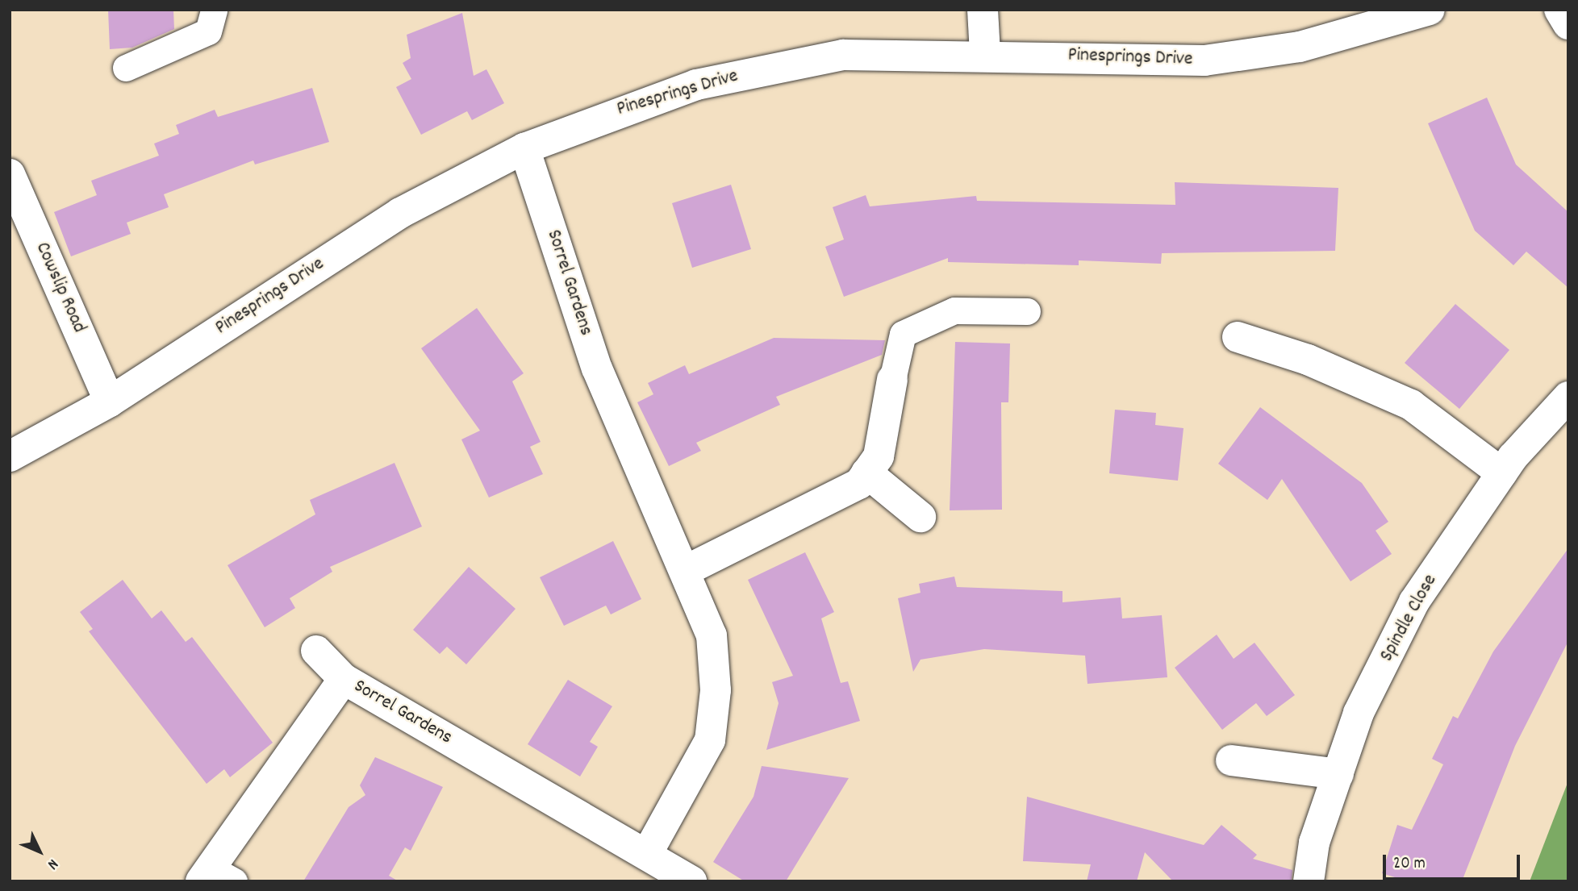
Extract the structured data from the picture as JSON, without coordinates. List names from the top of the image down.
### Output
{
  "streets": {
    "street": [
      "Pinesprings Drive",
      "Sorrel Gardens",
      "Cowslip Road",
      "Spindle Close"
    ]
  },
  "crossings": [
    ["Pinesprings Drive", "Sorrel Gardens"],
    ["Pinesprings Drive", "Cowslip Road"]
  ],
  "scale_bar": "20 m",
  "north": "bottom right"
}
